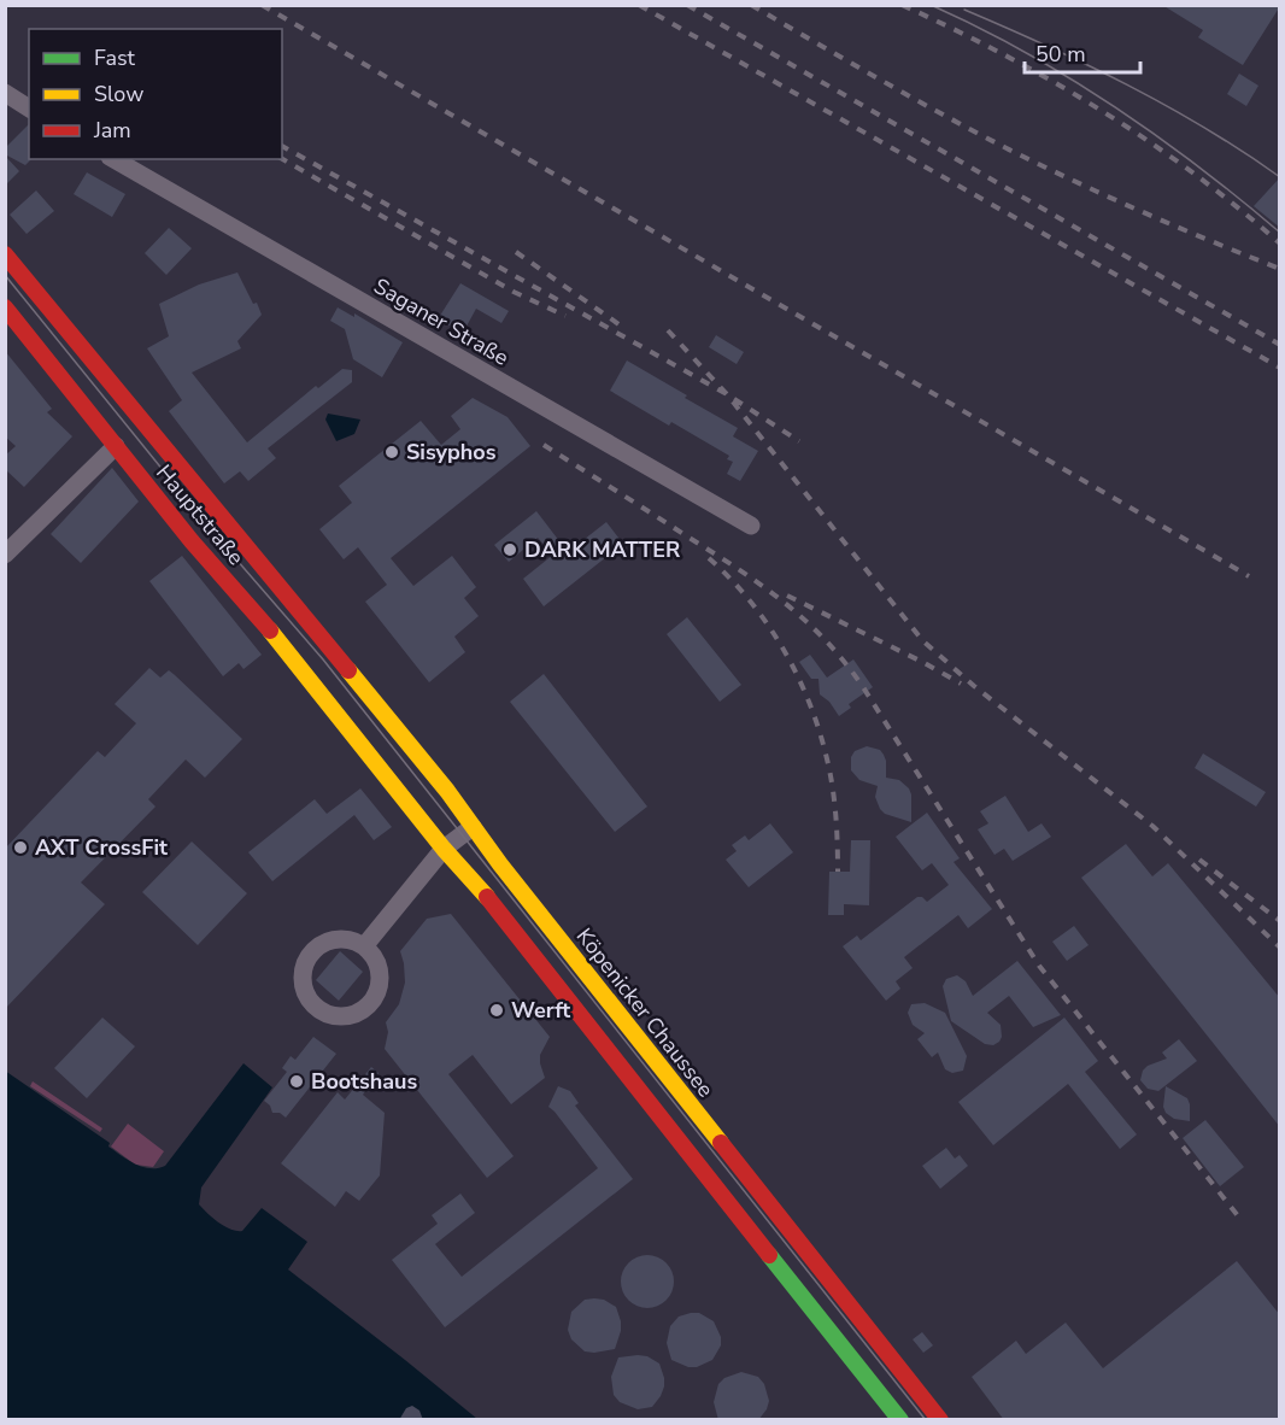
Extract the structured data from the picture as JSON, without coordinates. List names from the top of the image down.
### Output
{
  "streets": {
    "main road": ["Hauptstraße", "Köpenicker Chaussee"],
    "street": ["Saganer Straße"]
  },
  "crossings": [
    ["Hauptstraße", "Köpenicker Chaussee"]
  ],
  "places": [
    "Sisyphos",
    "DARK MATTER",
    "AXT CrossFit",
    "Werft",
    "Bootshaus"
  ],
  "legend": ["Fast", "Slow", "Jam"],
  "scale_bar": "50 m"
}
